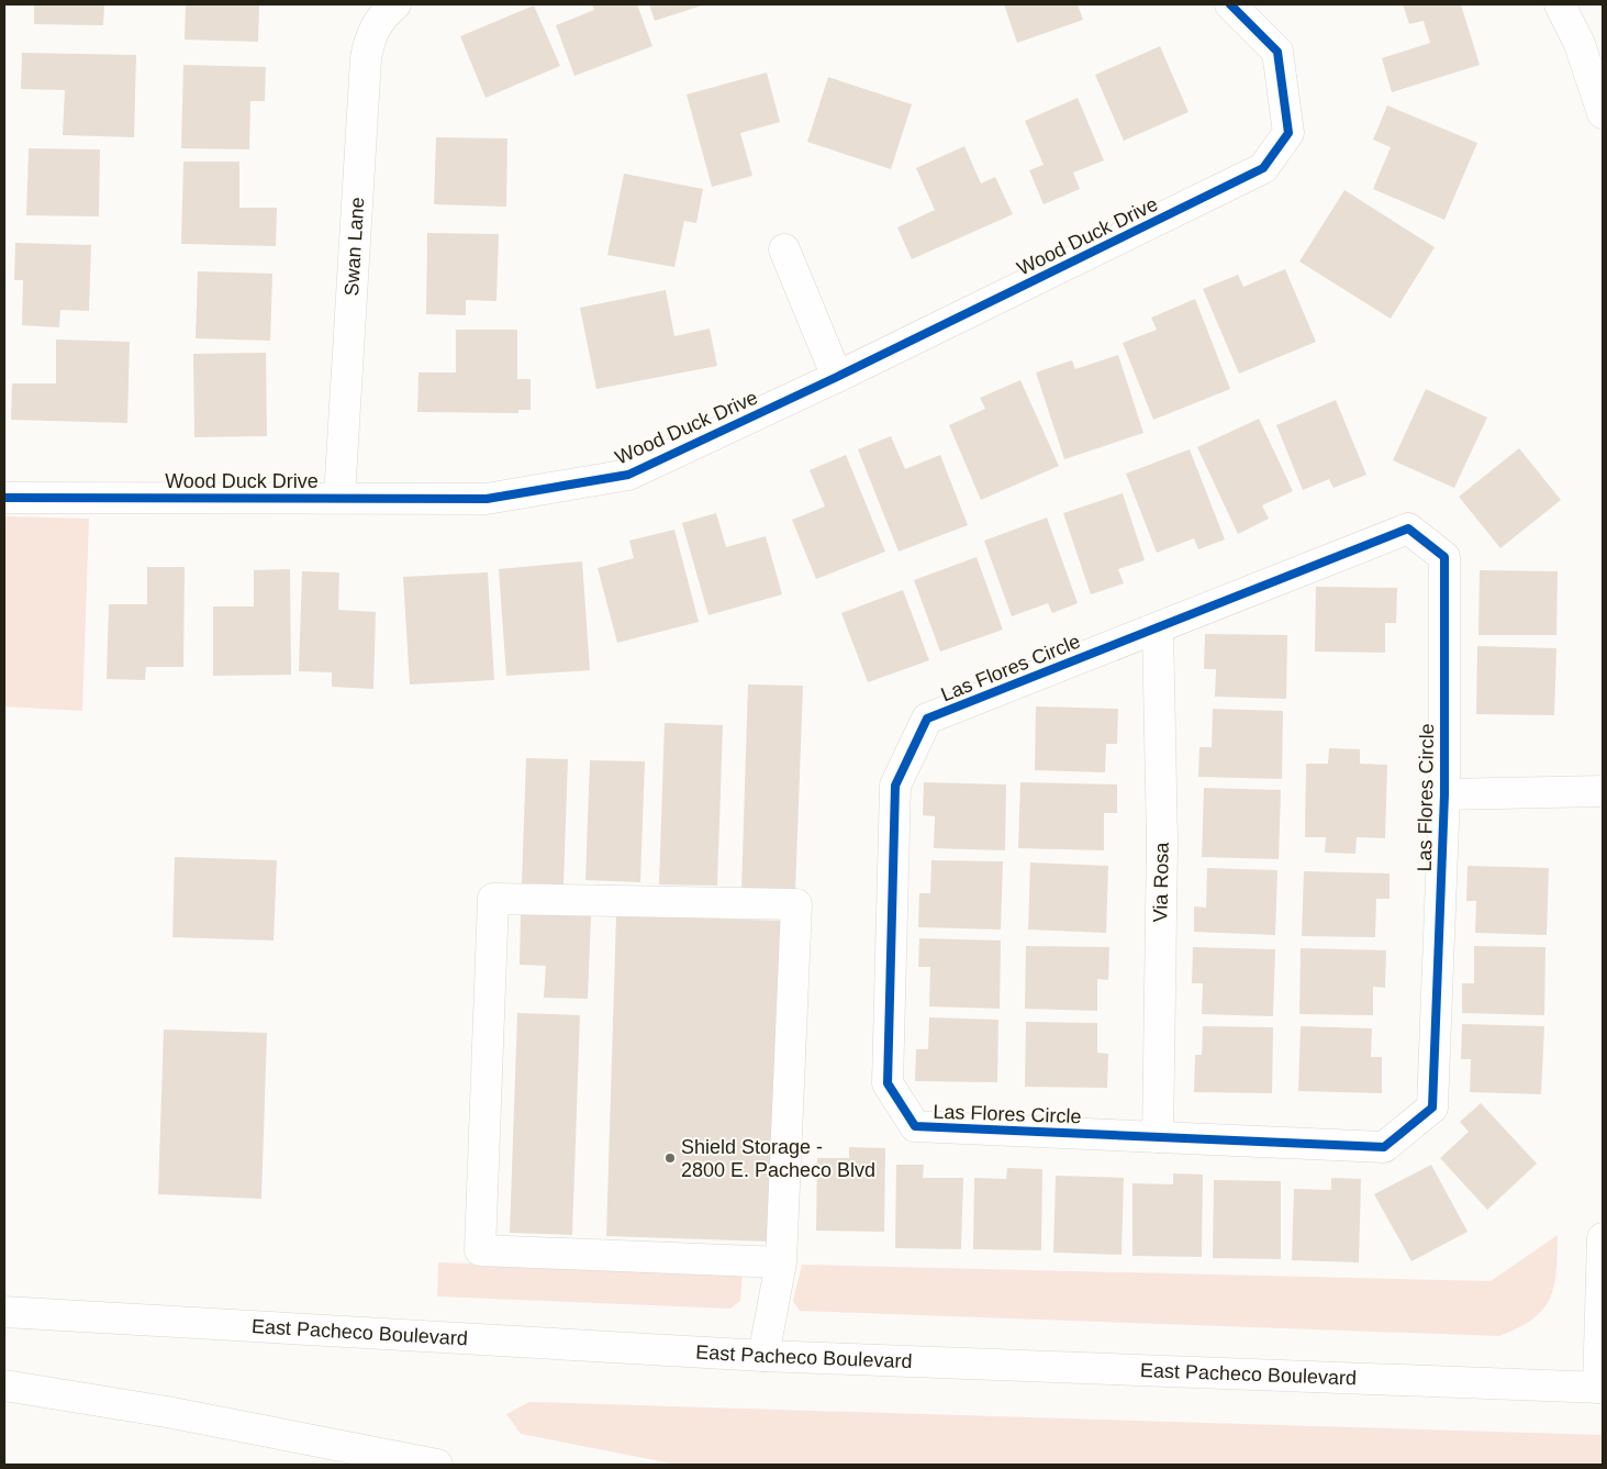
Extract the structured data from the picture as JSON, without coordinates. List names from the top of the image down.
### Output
{
  "streets": {
    "main road": [
      "Wood Duck Drive",
      "Swan Lane",
      "Las Flores Circle",
      "Via Rosa",
      "East Pacheco Boulevard"
    ]
  },
  "crossings": [
    ["Wood Duck Drive", "Swan Lane"],
    ["Las Flores Circle", "Via Rosa"]
  ],
  "places": ["Shield Storage - 2800 E. Pacheco Blvd"]
}
